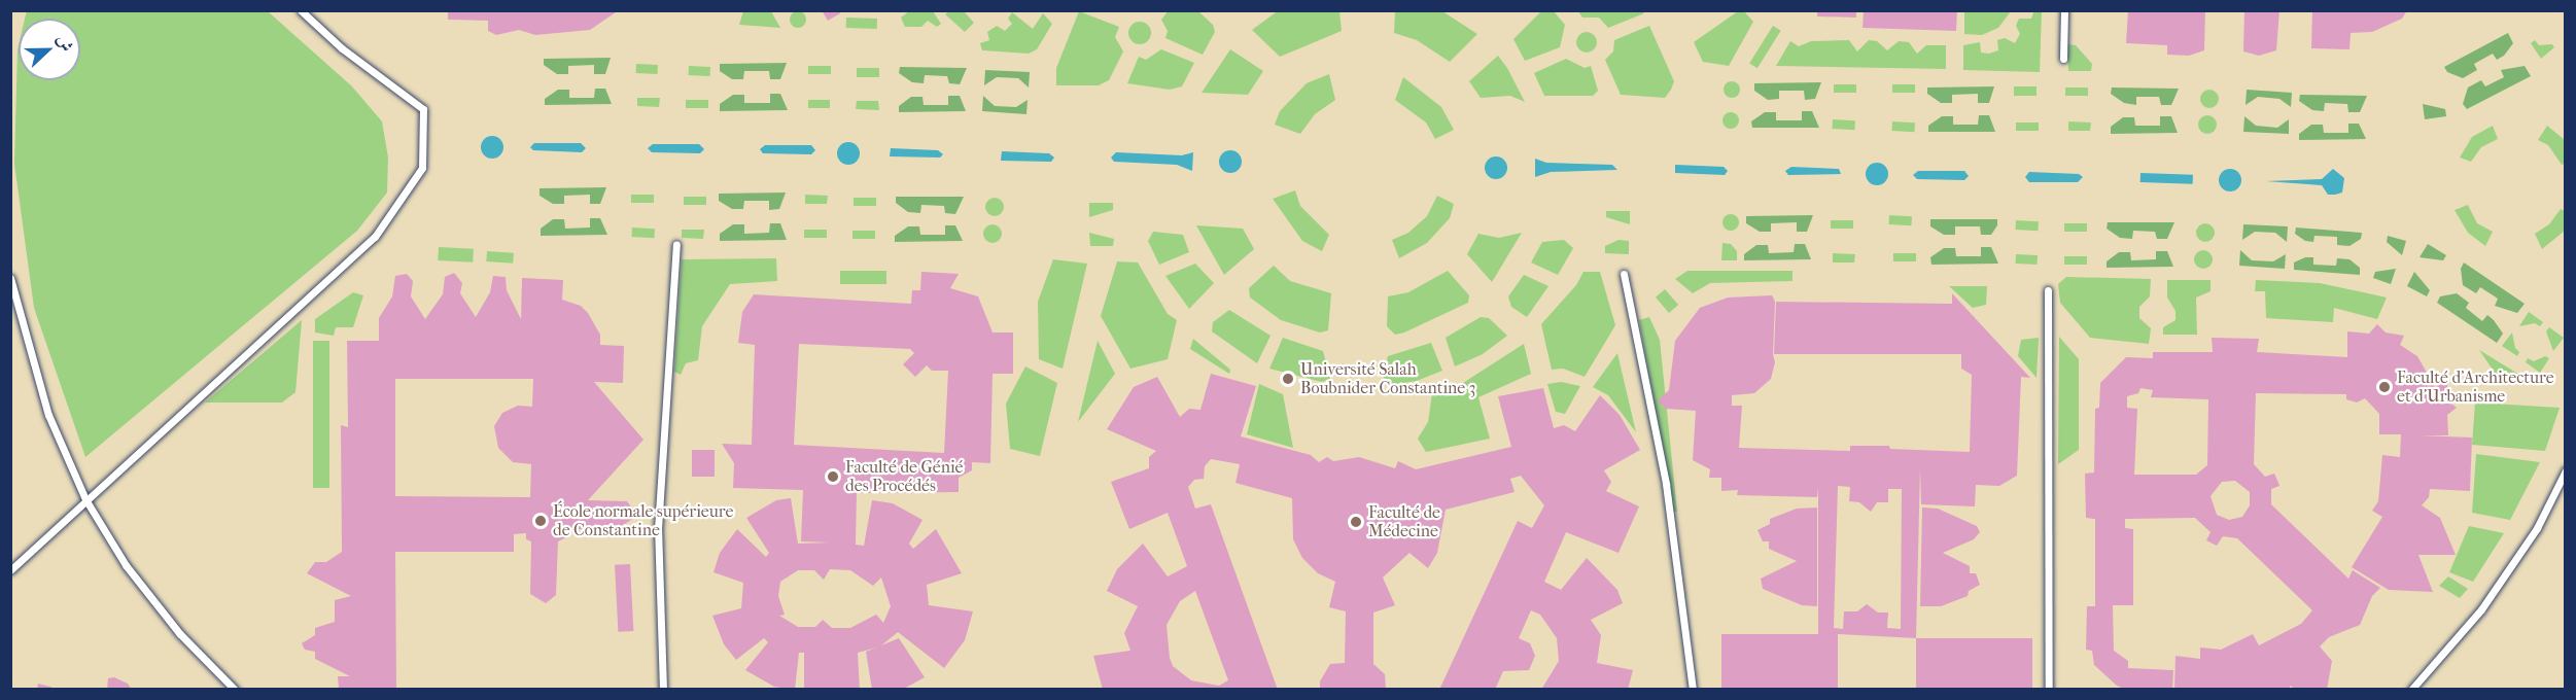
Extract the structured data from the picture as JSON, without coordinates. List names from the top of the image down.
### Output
{
  "places": [
    "Université Salah Boubnider Constantine 3",
    "Faculté d'Architecture et d'Urbanisme",
    "Faculté de Génié des Procédés",
    "École normale supérieure de Constantine",
    "Faculté de Médecine"
  ],
  "north": "right"
}
